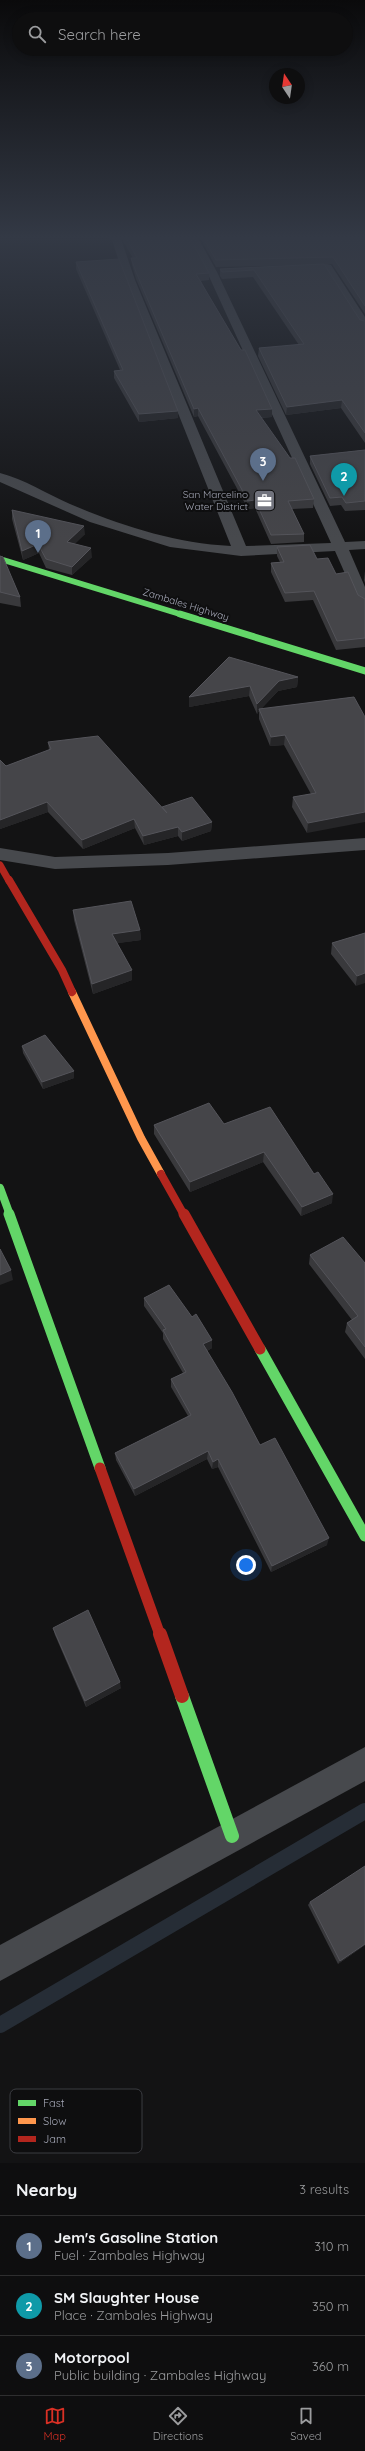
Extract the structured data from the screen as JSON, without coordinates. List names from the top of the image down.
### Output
{
  "streets": {
    "street": ["Zambales Highway"]
  },
  "places": {
    "office": ["San Marcelino Water District"]
  },
  "legend": ["Fast", "Slow", "Jam"],
  "north": "top",
  "page": {
    "search": "Search here",
    "pins": ["3", "2", "1"],
    "heading": ["Nearby", "3 results"],
    "list": [
      {
        "mark": "1",
        "name": "Jem's Gasoline Station",
        "note": "Fuel · Zambales Highway",
        "value": "310 m"
      },
      {
        "mark": "2",
        "name": "SM Slaughter House",
        "note": "Place · Zambales Highway",
        "value": "350 m"
      },
      {
        "mark": "3",
        "name": "Motorpool",
        "note": "Public building · Zambales Highway",
        "value": "360 m"
      }
    ],
    "nav": ["Map", "Directions", "Saved"]
  }
}
